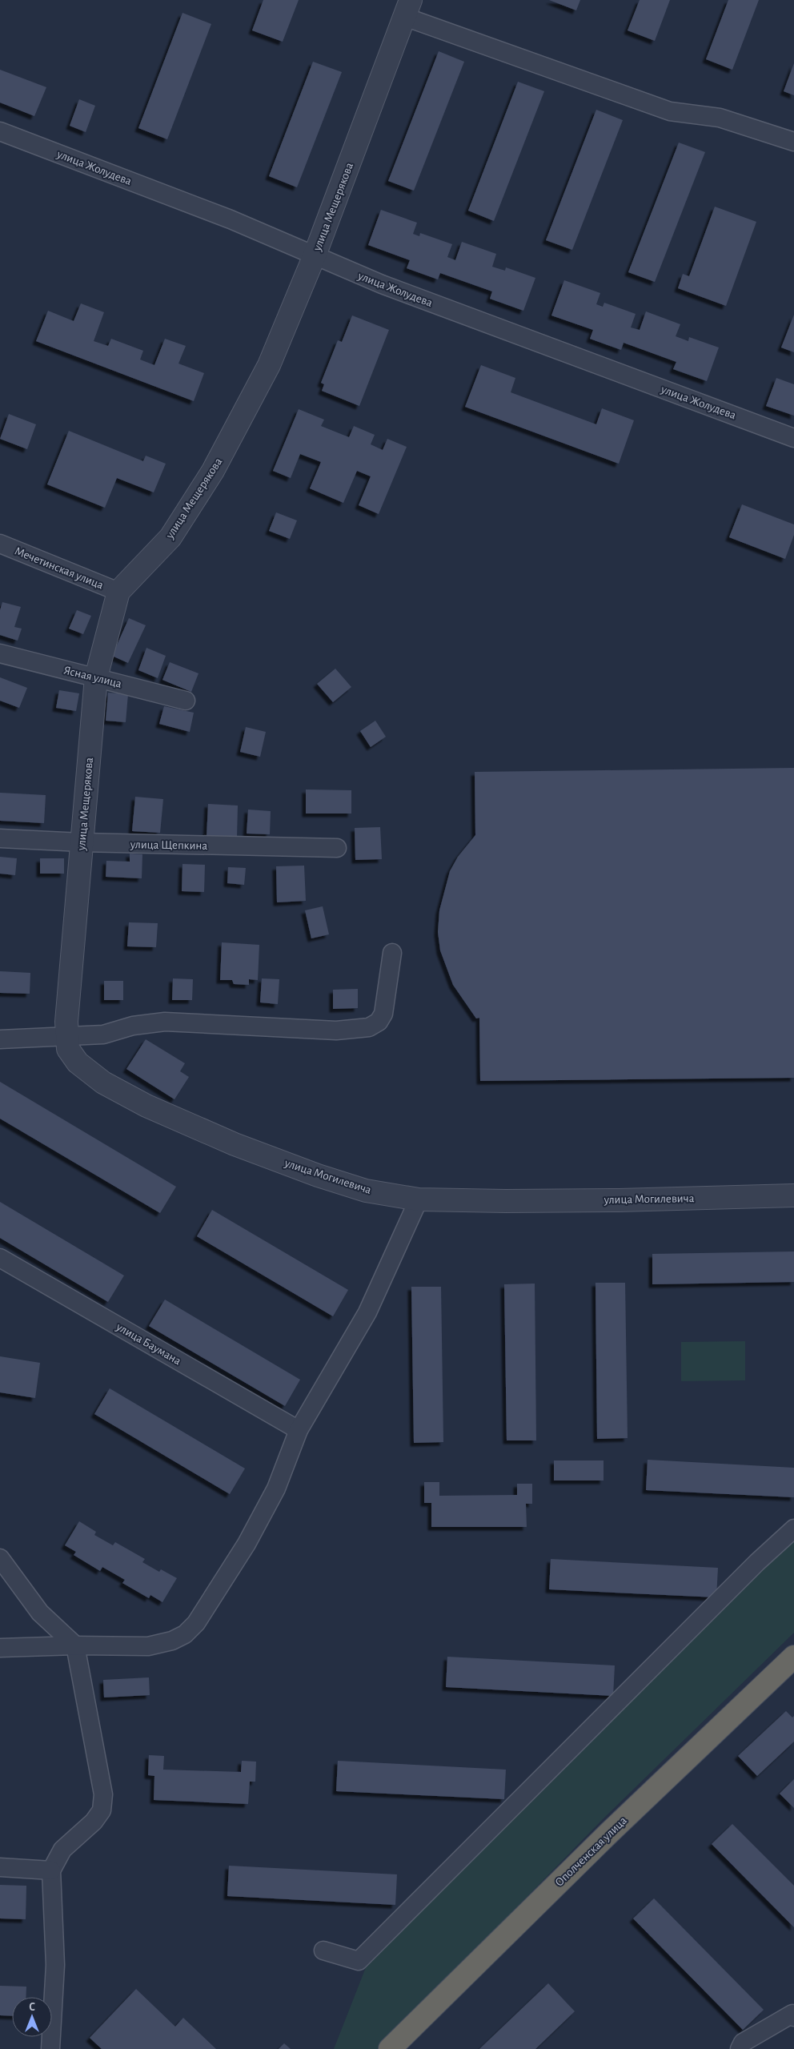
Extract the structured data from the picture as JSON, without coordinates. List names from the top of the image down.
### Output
{
  "streets": {
    "highway": ["Ополченская улица"],
    "street": [
      "улица Жолудева",
      "улица Мещерякова",
      "Мечетинская улица",
      "Ясная улица",
      "улица Щепкина",
      "улица Могилевича",
      "улица Баумана"
    ]
  },
  "crossings": [
    ["улица Жолудева", "улица Мещерякова"],
    ["улица Мещерякова", "Мечетинская улица"],
    ["улица Мещерякова", "Ясная улица"],
    ["улица Мещерякова", "улица Щепкина"],
    ["улица Мещерякова", "улица Могилевича"]
  ],
  "north": "top"
}
